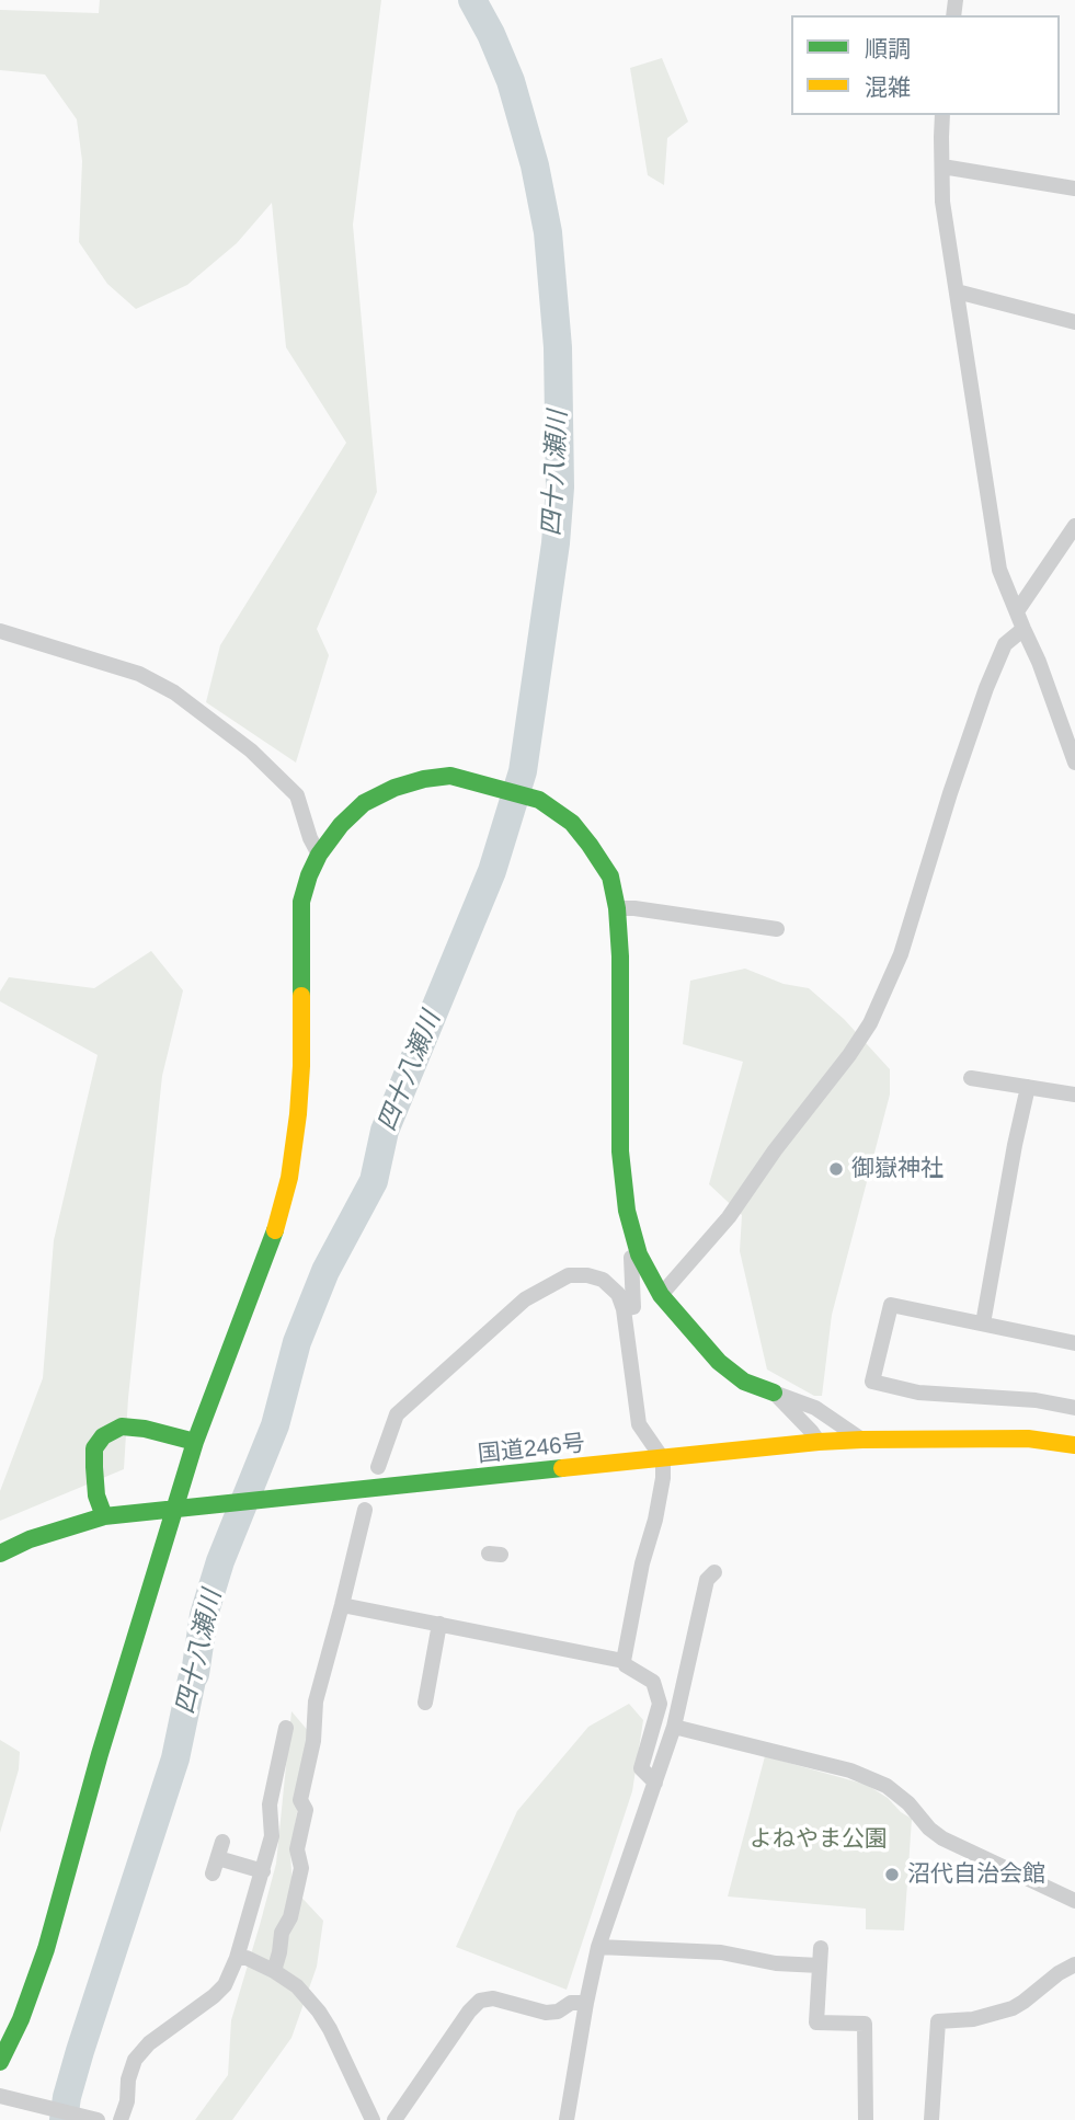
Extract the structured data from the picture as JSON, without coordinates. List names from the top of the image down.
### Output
{
  "streets": {
    "main road": ["国道246号"]
  },
  "water": ["四十八瀬川"],
  "parks": ["よねやま公園"],
  "places": ["御嶽神社", "沼代自治会館"],
  "legend": ["順調", "混雑"]
}
